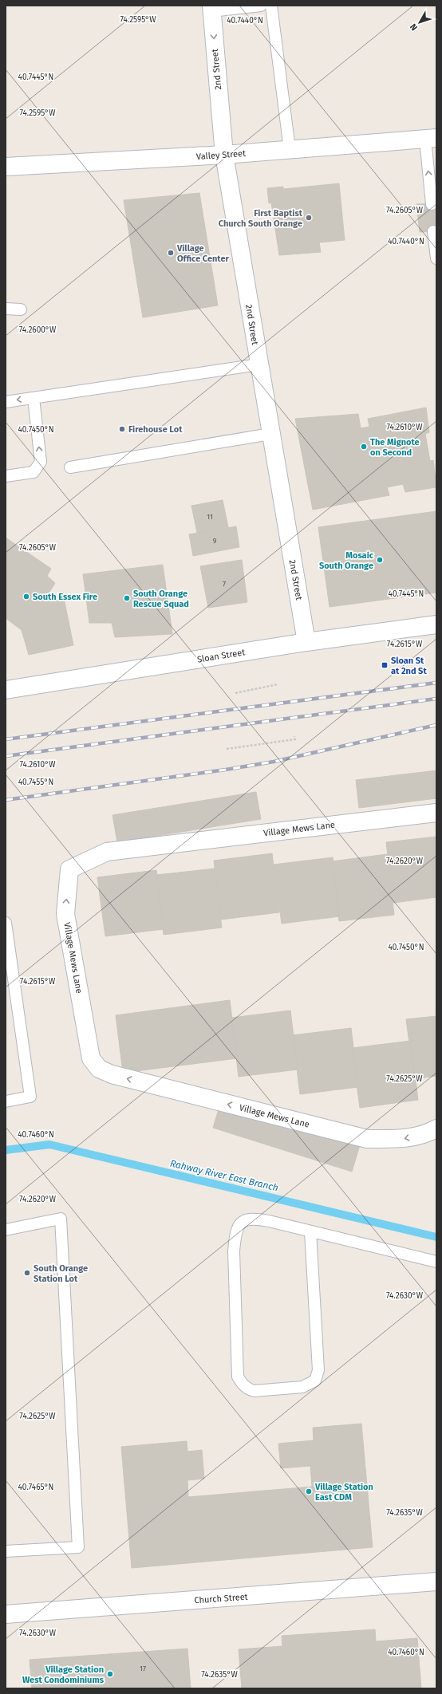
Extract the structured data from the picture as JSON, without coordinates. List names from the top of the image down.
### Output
{
  "streets": {
    "street": [
      "2nd Street",
      "Valley Street",
      "Sloan Street",
      "Village Mews Lane",
      "Church Street"
    ]
  },
  "crossings": [
    ["2nd Street", "Valley Street"],
    ["2nd Street", "Sloan Street"]
  ],
  "water": ["Rahway River East Branch"],
  "places": {
    "other": [
      "First Baptist Church South Orange",
      "Village Office Center",
      "Firehouse Lot",
      "The Mignote on Second",
      "Mosaic South Orange",
      "South Essex Fire",
      "South Orange Rescue Squad",
      "South Orange Station Lot",
      "Village Station East CDM",
      "Village Station West Condominiums"
    ],
    "transit": ["Sloan St at 2nd St"]
  },
  "house_numbers": [
    "11",
    "9",
    "7",
    "17"
  ],
  "north": "bottom left",
  "coordinates": [
    "74.2595°W",
    "40.7440°N",
    "40.7445°N",
    "74.2605°W",
    "74.2600°W",
    "74.2610°W",
    "40.7450°N",
    "74.2615°W",
    "40.7455°N",
    "74.2620°W",
    "74.2625°W",
    "40.7460°N",
    "74.2630°W",
    "40.7465°N",
    "74.2635°W"
  ]
}
